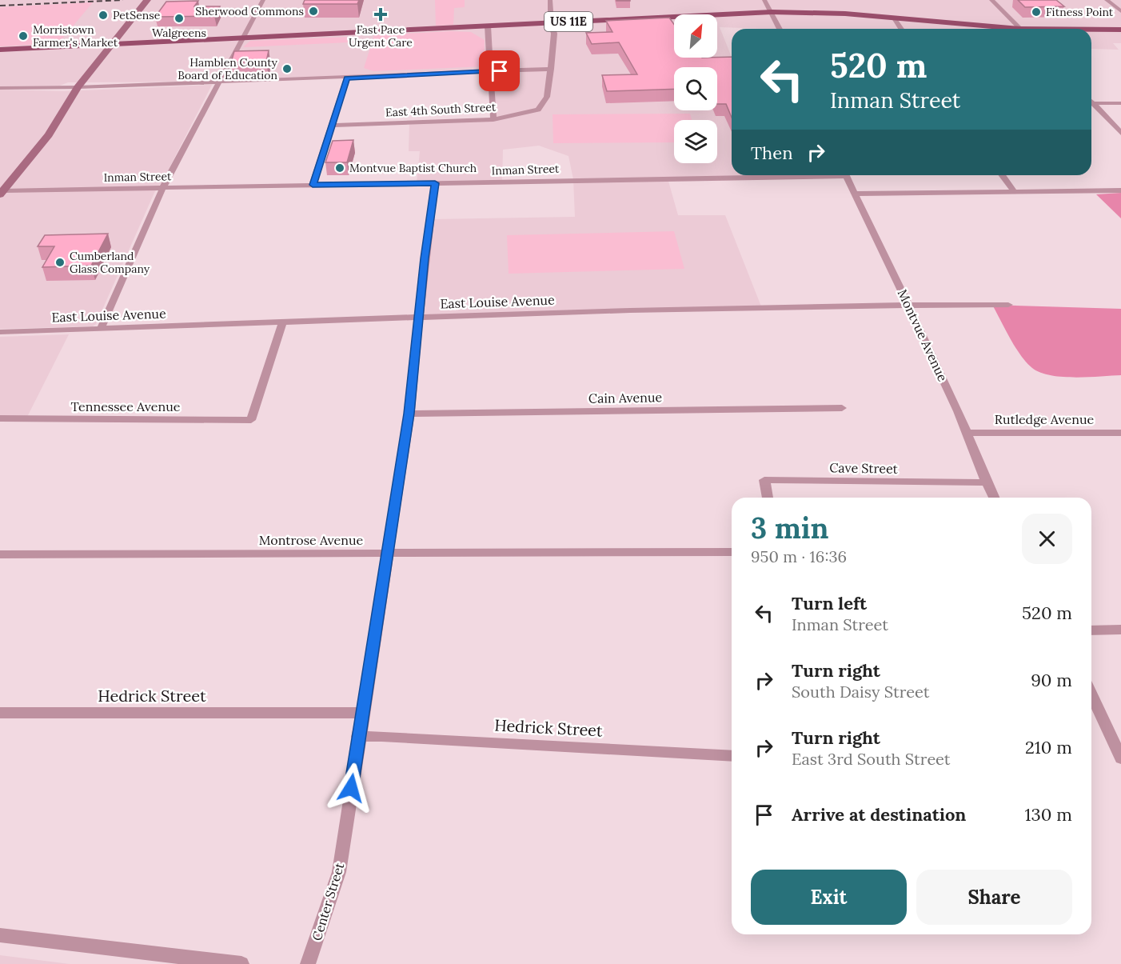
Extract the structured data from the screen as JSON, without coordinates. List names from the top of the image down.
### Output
{
  "streets": {
    "main road": ["US 11E"],
    "street": [
      "East 4th South Street",
      "Inman Street",
      "East Louise Avenue",
      "Montvue Avenue",
      "Cain Avenue",
      "Tennessee Avenue",
      "Rutledge Avenue",
      "Cave Street",
      "Montrose Avenue",
      "Hedrick Street",
      "Center Street"
    ]
  },
  "crossings": [
    ["Inman Street", "Center Street"],
    ["East Louise Avenue", "Montvue Avenue"],
    ["East Louise Avenue", "Tennessee Avenue"],
    ["East Louise Avenue", "Center Street"],
    ["Montvue Avenue", "Rutledge Avenue"],
    ["Montvue Avenue", "Cave Street"],
    ["Cain Avenue", "Center Street"],
    ["Montrose Avenue", "Center Street"],
    ["Hedrick Street", "Center Street"]
  ],
  "places": {
    "other": [
      "Sherwood Commons",
      "Fitness Point",
      "PetSense",
      "Walgreens",
      "Morristown Farmer's Market",
      "Hamblen County Board of Education",
      "Montvue Baptist Church",
      "Cumberland Glass Company"
    ],
    "health": ["Fast Pace Urgent Care"]
  },
  "north": "top right",
  "page": {
    "turn": ["520 m", "Inman Street"],
    "then": "Then",
    "heading": ["3 min", "950 m · 16:36"],
    "list": [
      {
        "name": "Turn left",
        "note": "Inman Street",
        "value": "520 m"
      },
      {
        "name": "Turn right",
        "note": "South Daisy Street",
        "value": "90 m"
      },
      {
        "name": "Turn right",
        "note": "East 3rd South Street",
        "value": "210 m"
      },
      {
        "name": "Arrive at destination",
        "value": "130 m"
      }
    ],
    "buttons": ["Exit", "Share"]
  }
}
